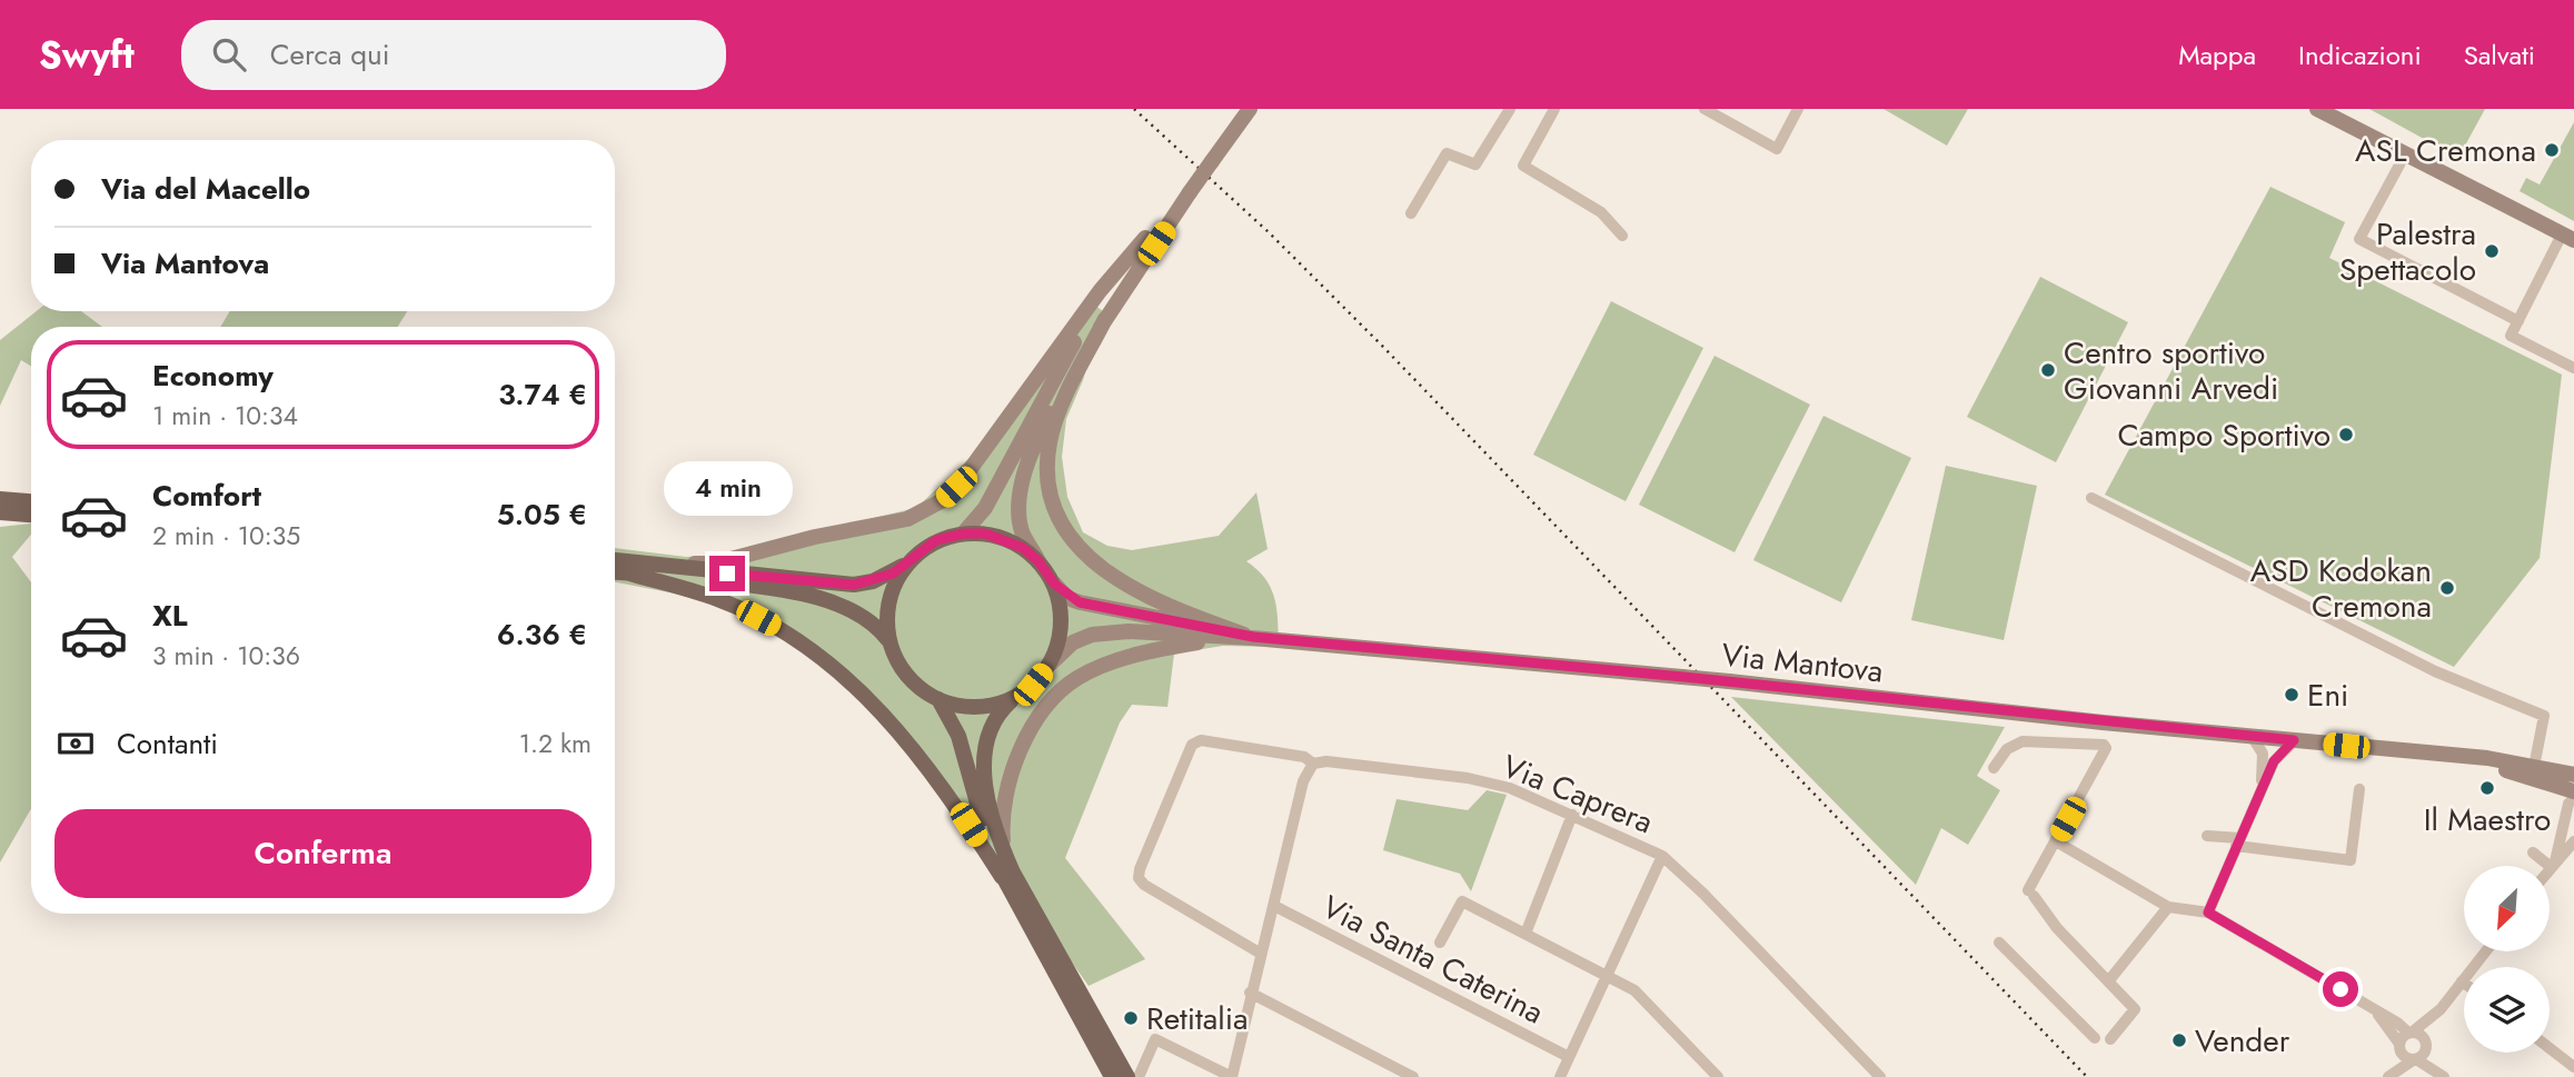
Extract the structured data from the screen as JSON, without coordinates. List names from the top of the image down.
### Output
{
  "streets": {
    "main road": ["Via Mantova"],
    "street": ["Via Caprera", "Via Santa Caterina"]
  },
  "places": [
    "ASL Cremona",
    "Palestra Spettacolo",
    "Centro sportivo Giovanni Arvedi",
    "Campo Sportivo",
    "ASD Kodokan Cremona",
    "Eni",
    "Il Maestro",
    "Retitalia",
    "Vender"
  ],
  "north": "bottom left",
  "page": {
    "header": "Swyft",
    "search": "Cerca qui",
    "nav": ["Mappa", "Indicazioni", "Salvati"],
    "banner": ["Via del Macello", "Via Mantova"],
    "list": [
      {
        "name": "Economy",
        "note": "1 min · 10:34",
        "value": "3.74 €"
      },
      {
        "name": "Comfort",
        "note": "2 min · 10:35",
        "value": "5.05 €"
      },
      {
        "name": "XL",
        "note": "3 min · 10:36",
        "value": "6.36 €"
      }
    ],
    "bubble": "4 min",
    "pay": ["Contanti", "1.2 km"],
    "buttons": "Conferma"
  }
}
